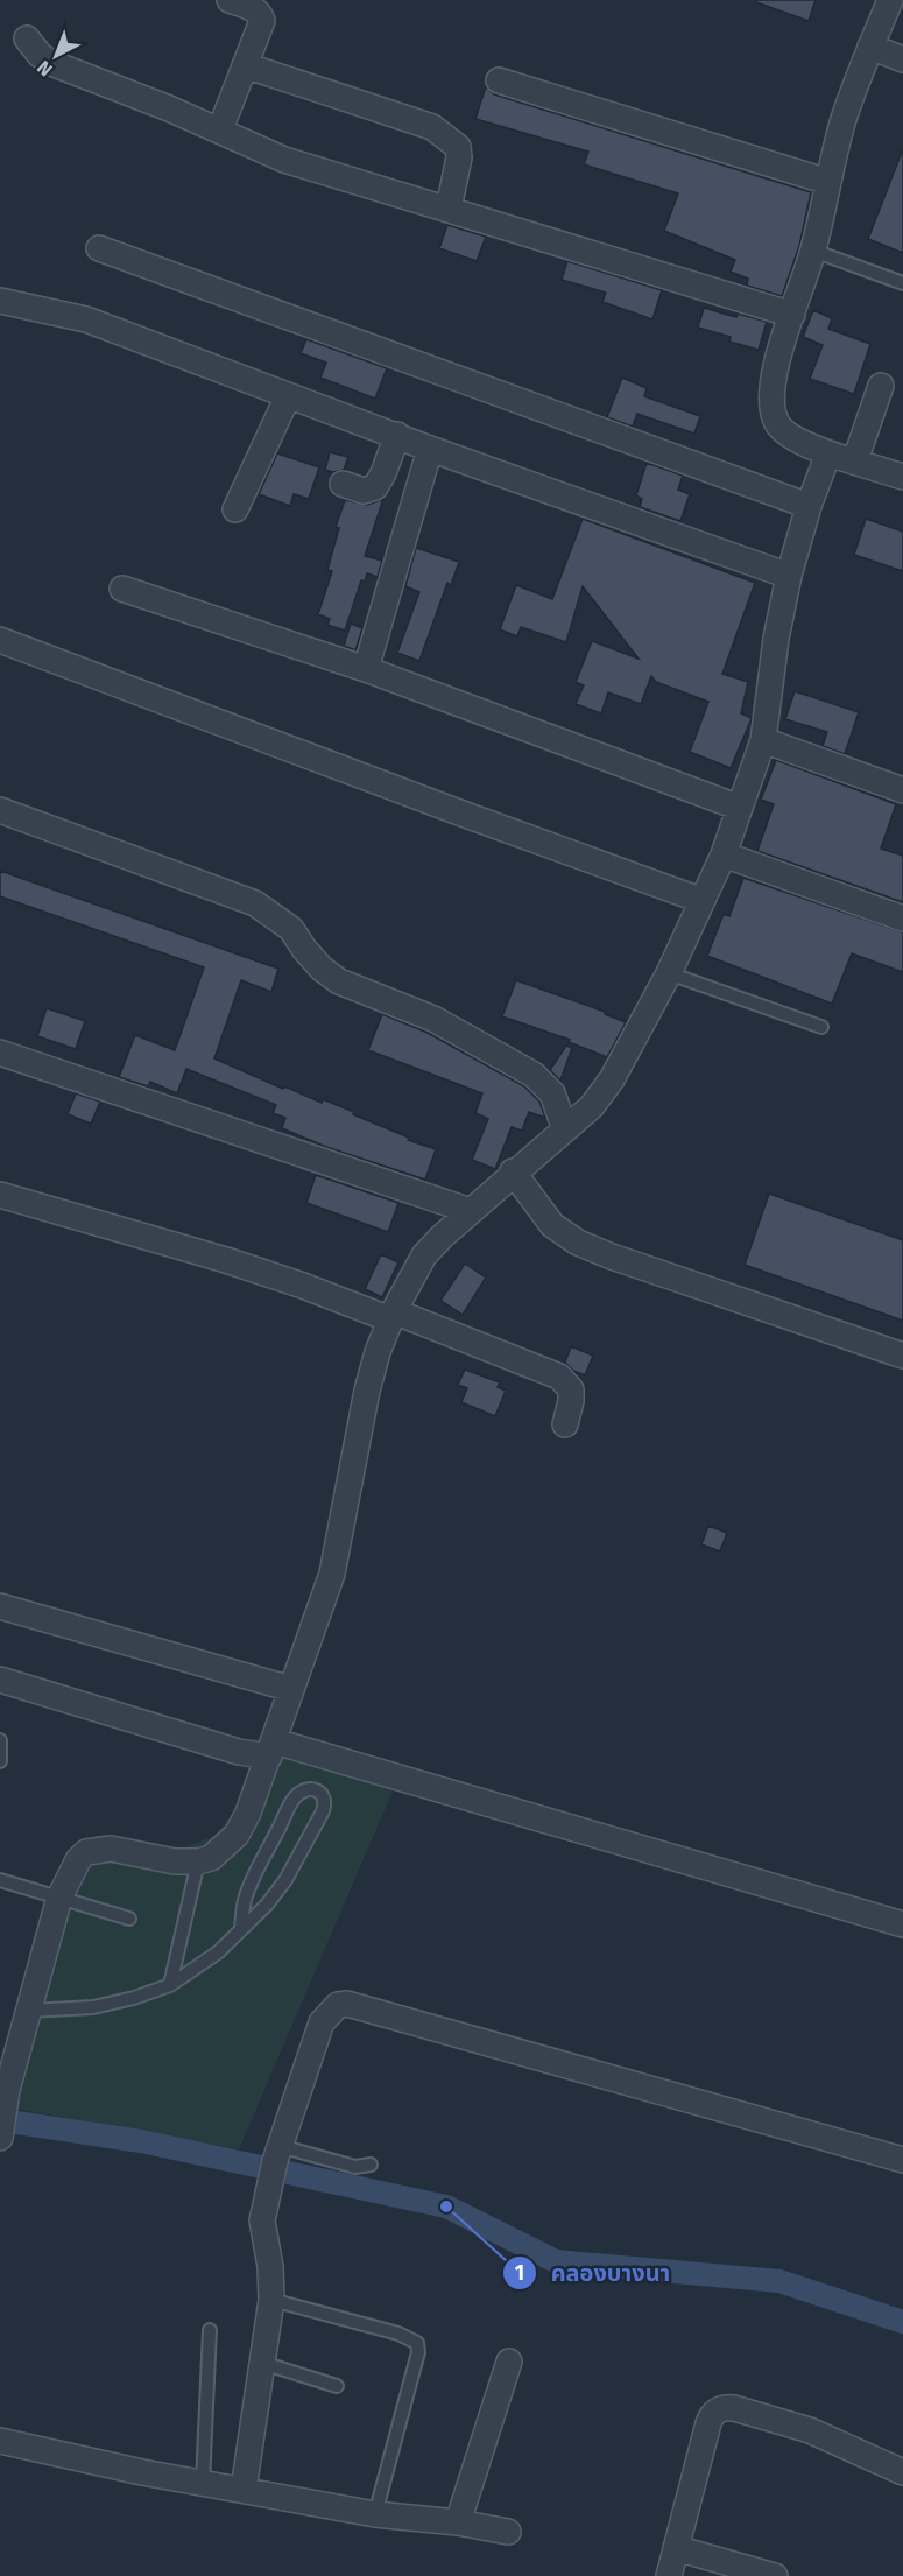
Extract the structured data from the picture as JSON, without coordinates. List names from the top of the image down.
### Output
{
  "places": ["คลองบางนา"],
  "north": "bottom left"
}
